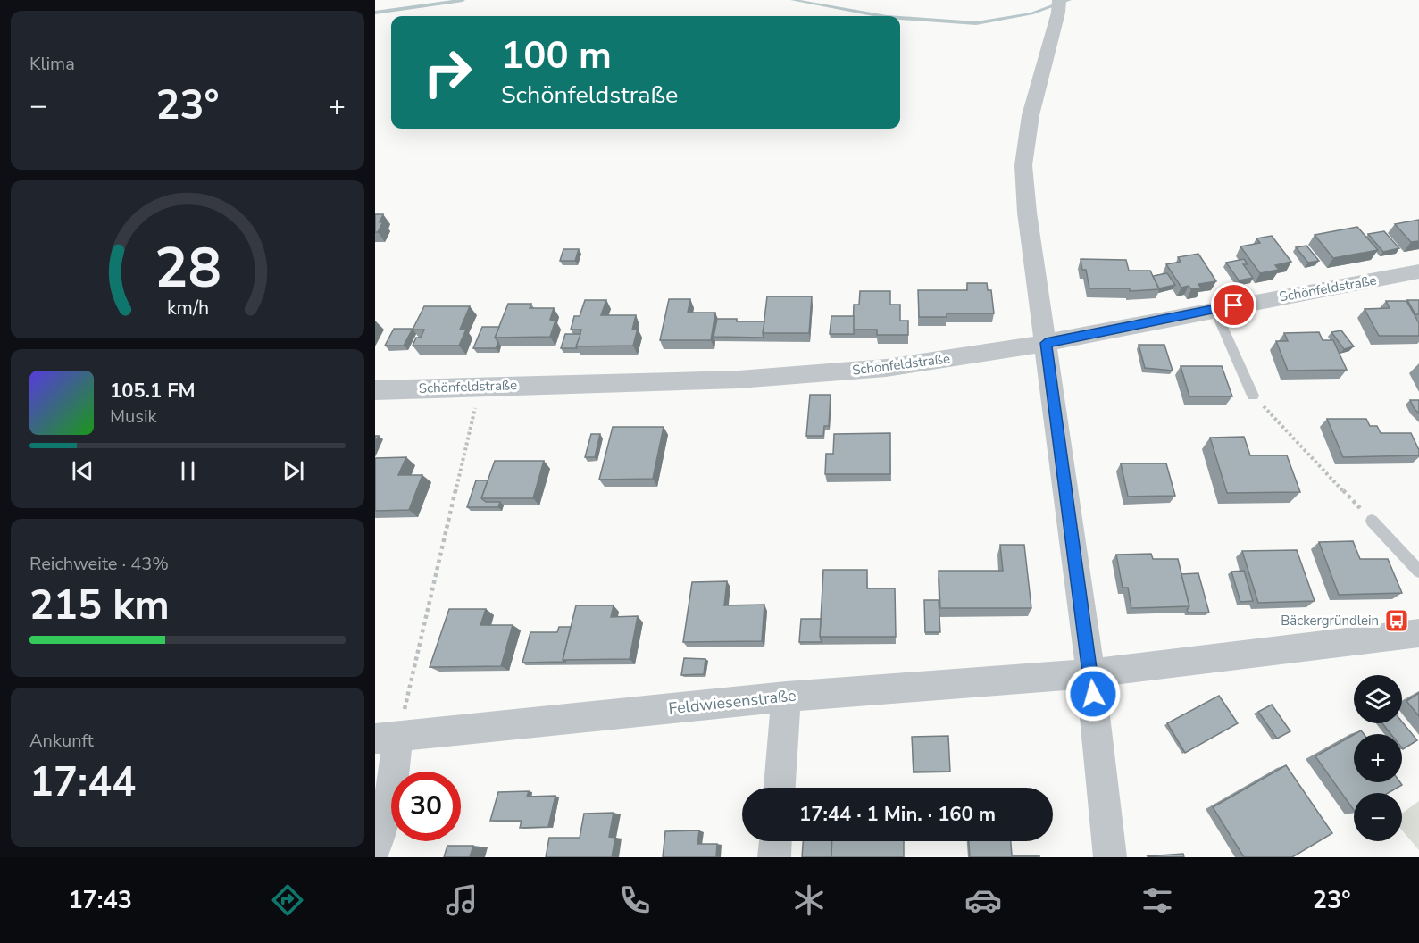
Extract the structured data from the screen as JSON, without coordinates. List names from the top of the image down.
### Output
{
  "streets": {
    "street": ["Schönfeldstraße", "Feldwiesenstraße"]
  },
  "places": {
    "bus stop": ["Bäckergründlein"]
  },
  "page": {
    "tile": [
      "Klima",
      ["Reichweite · 43%", "215 km"],
      ["Ankunft", "17:44"]
    ],
    "turn": ["100 m", "Schönfeldstraße"],
    "heat": ["−", "23°", "+"],
    "song": ["105.1 FM", "Musik"],
    "map_buttons": ["+", "−"],
    "limit": "30",
    "trip": "17:44 · 1 Min. · 160 m",
    "tabs": ["17:43", "23°"],
    "gauge": ["28", "km/h"]
  }
}
